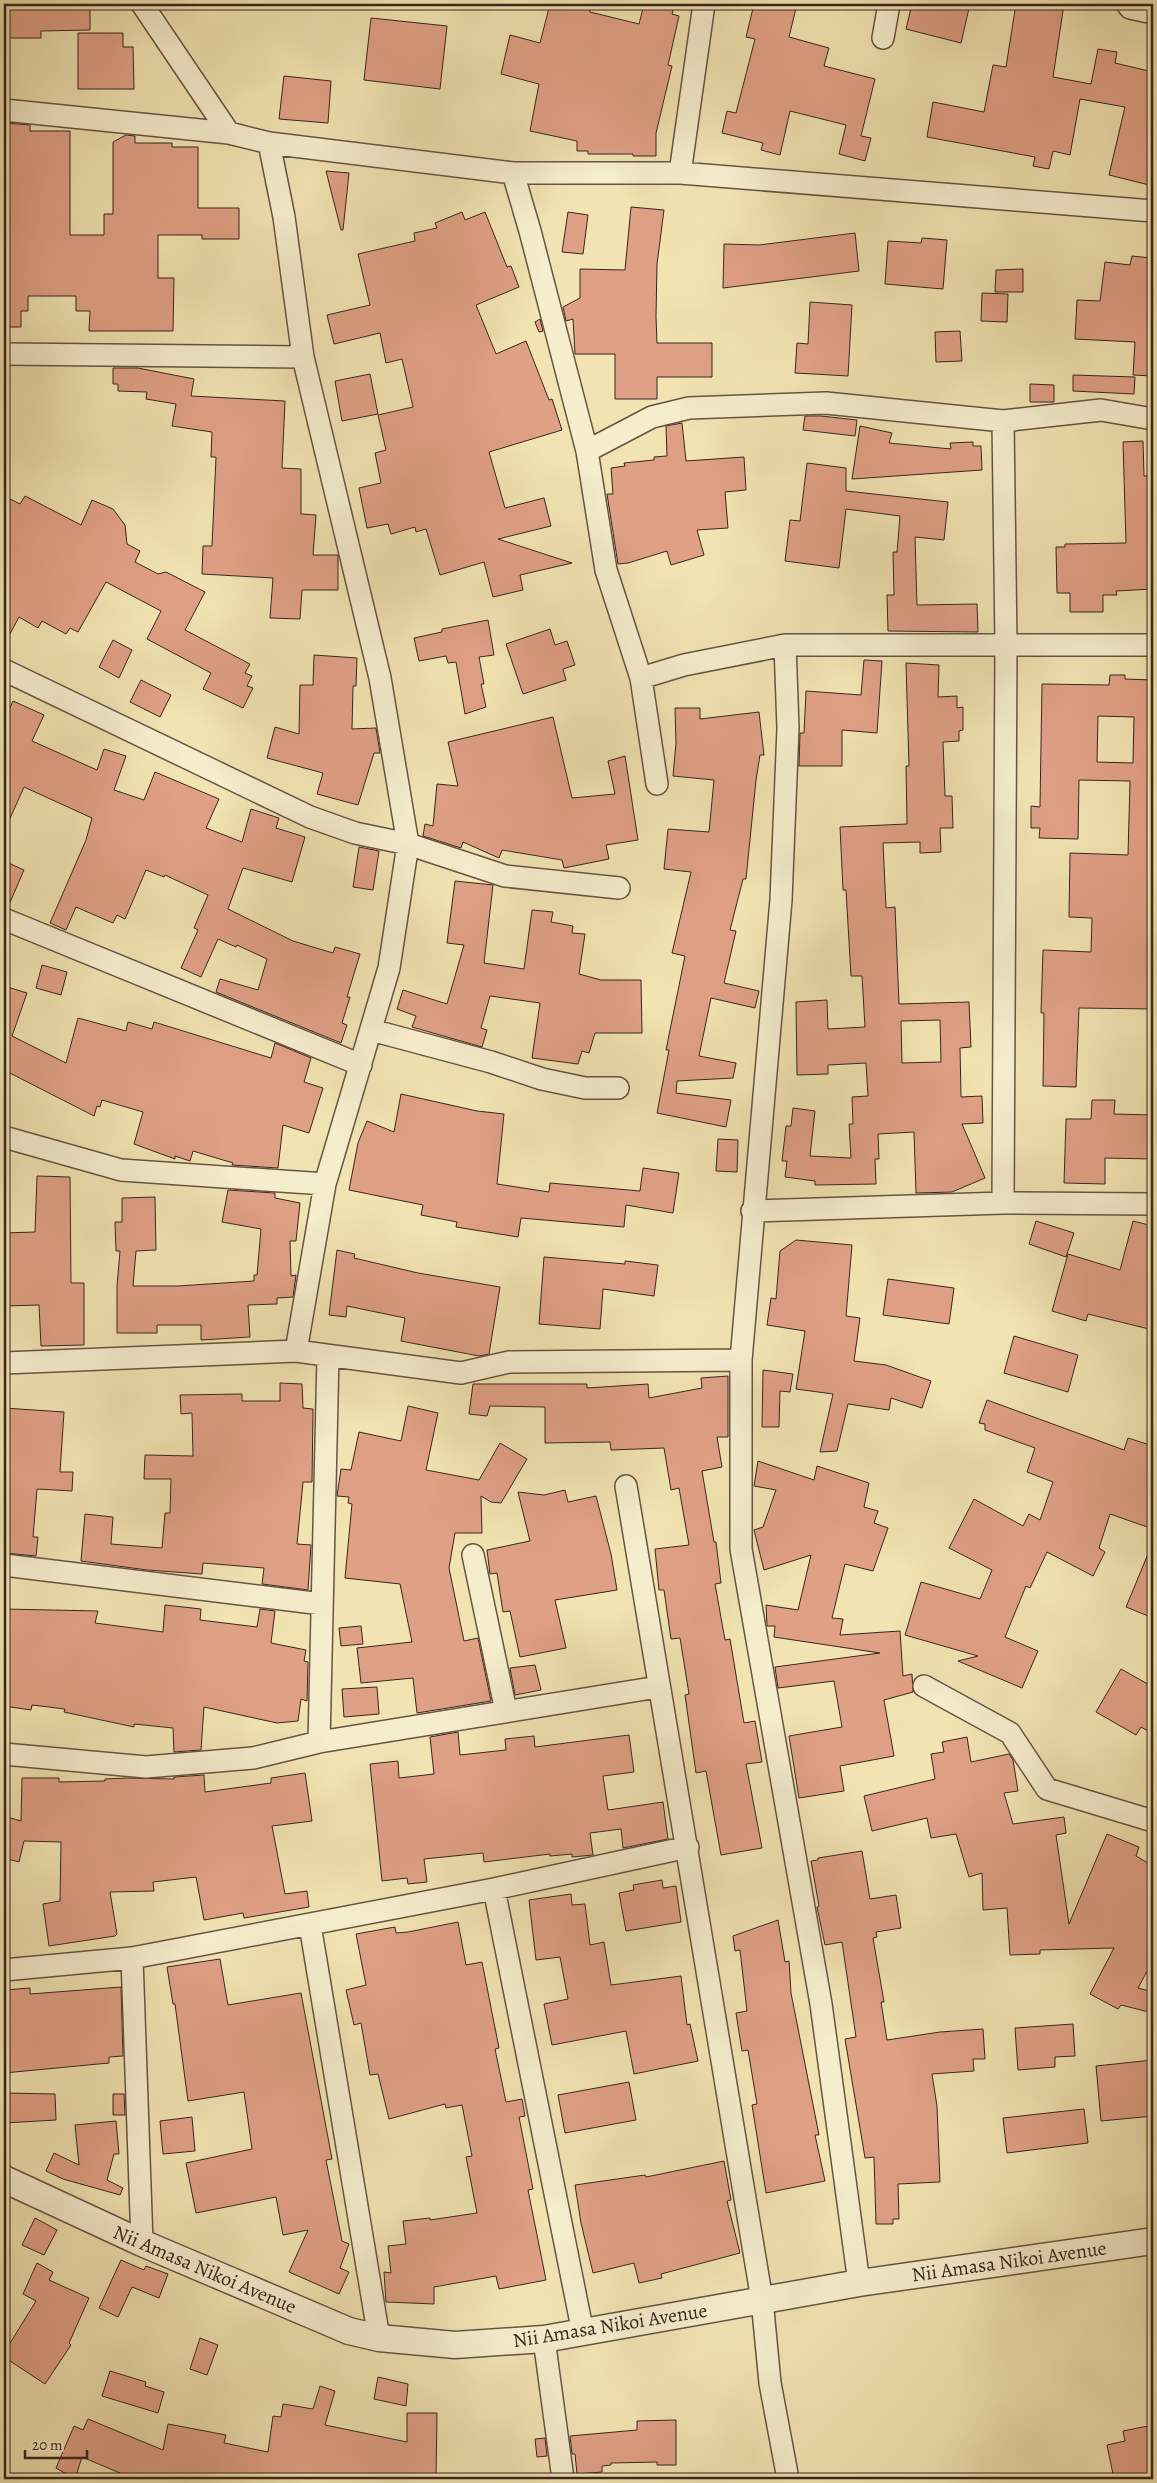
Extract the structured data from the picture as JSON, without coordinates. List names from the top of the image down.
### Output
{
  "streets": {
    "street": ["Nii Amasa Nikoi Avenue"]
  },
  "scale_bar": "20 m"
}
